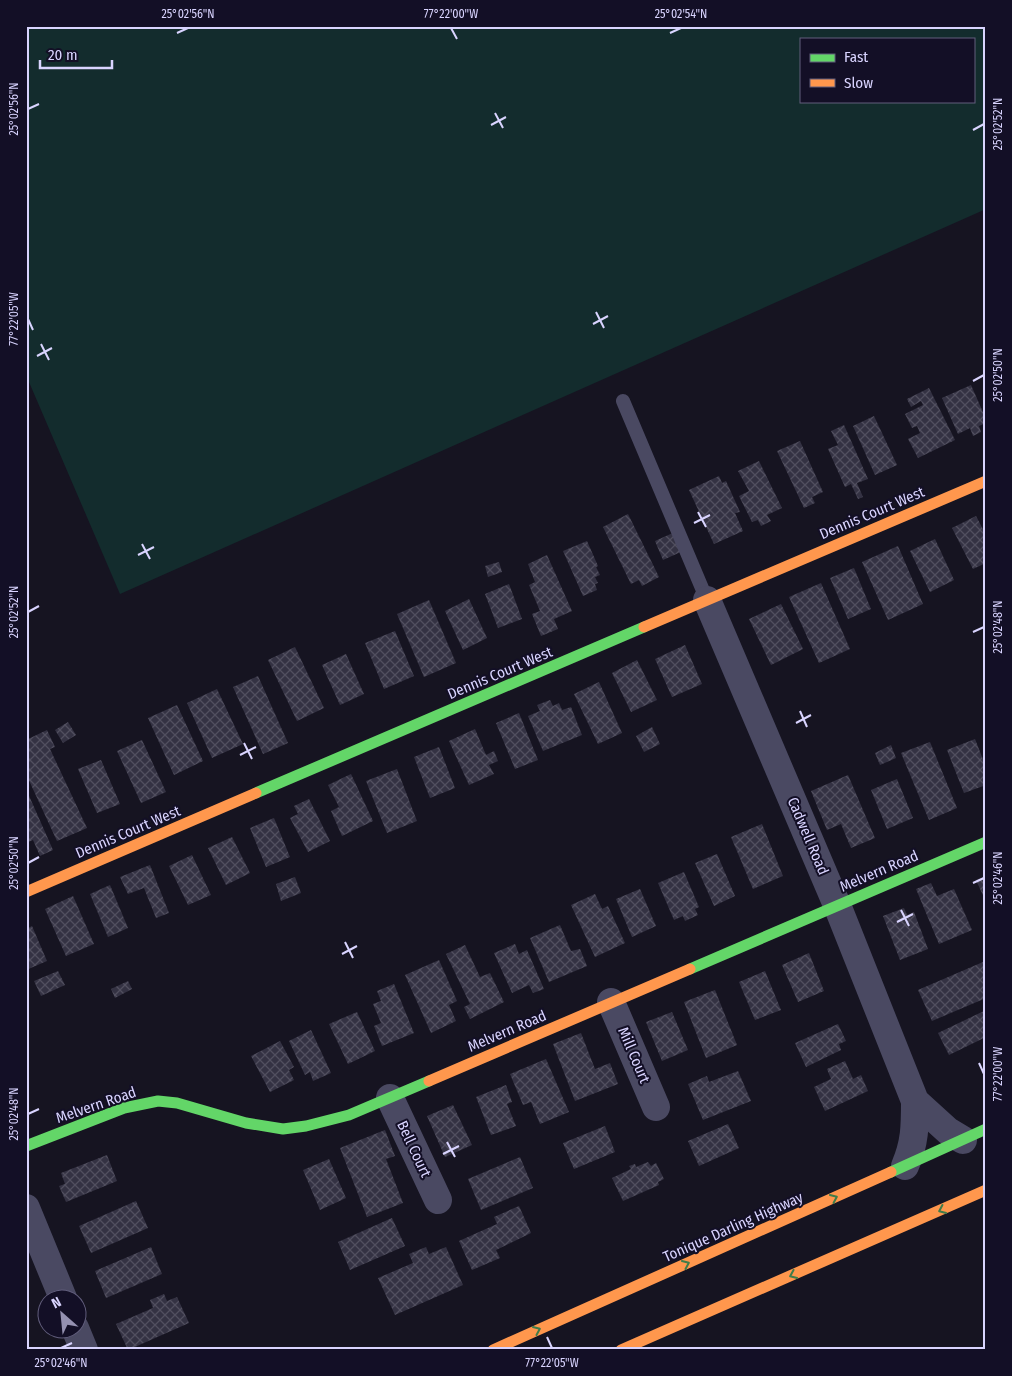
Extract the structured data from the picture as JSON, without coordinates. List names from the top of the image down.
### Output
{
  "streets": {
    "main road": ["Dennis Court West", "Melvern Road", "Tonique Darling Highway"],
    "street": ["Cadwell Road", "Mill Court", "Bell Court"]
  },
  "crossings": [
    ["Dennis Court West", "Cadwell Road"],
    ["Cadwell Road", "Melvern Road"],
    ["Cadwell Road", "Tonique Darling Highway"],
    ["Melvern Road", "Mill Court"],
    ["Melvern Road", "Bell Court"]
  ],
  "legend": ["Fast", "Slow"],
  "scale_bar": "20 m",
  "north": "top left",
  "coordinates": [
    "25°02'56\"N",
    "77°22'00\"W",
    "25°02'54\"N",
    "25°02'52\"N",
    "77°22'05\"W",
    "25°02'50\"N",
    "25°02'48\"N",
    "25°02'46\"N"
  ]
}
